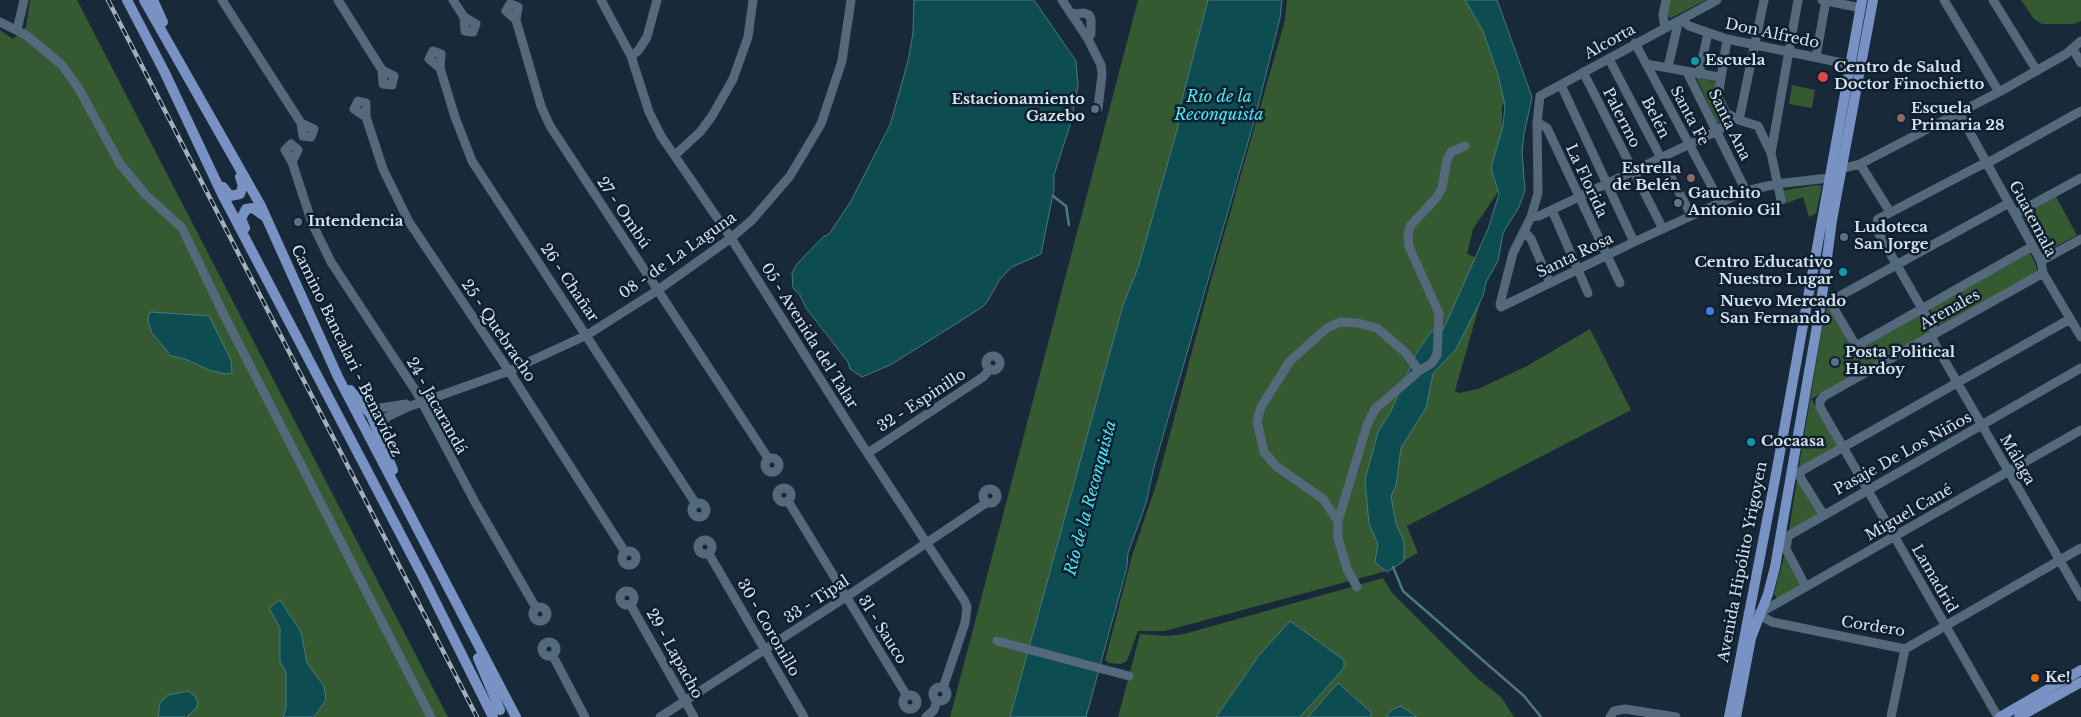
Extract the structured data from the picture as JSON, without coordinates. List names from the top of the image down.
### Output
{
  "streets": {
    "main road": ["Camino Bancalari - Benavídez", "Avenida Hipólito Yrigoyen"],
    "street": [
      "Don Alfredo",
      "Alcorta",
      "Santa Fe",
      "Palermo",
      "Belén",
      "Santa Ana",
      "La Florida",
      "27 - Ombú",
      "Guatemala",
      "08 - de La Laguna",
      "Santa Rosa",
      "26 - Chañar",
      "Arenales",
      "25 - Quebracho",
      "05 - Avenida del Talar",
      "32 - Espinillo",
      "24 - Jacarandá",
      "Pasaje De Los Niños",
      "Málaga",
      "Miguel Cané",
      "Lamadrid",
      "33 - Tipal",
      "Cordero",
      "30 - Coronillo",
      "31 - Sauco",
      "29 - Lapacho"
    ]
  },
  "crossings": [
    ["Don Alfredo", "Alcorta"],
    ["Don Alfredo", "Avenida Hipólito Yrigoyen"],
    ["Alcorta", "Santa Fe"],
    ["Alcorta", "Palermo"],
    ["Alcorta", "Belén"],
    ["Alcorta", "La Florida"],
    ["Alcorta", "Santa Rosa"],
    ["Santa Fe", "Santa Rosa"],
    ["Palermo", "Santa Rosa"],
    ["Belén", "Santa Rosa"],
    ["Santa Ana", "Santa Rosa"],
    ["La Florida", "Santa Rosa"],
    ["27 - Ombú", "08 - de La Laguna"],
    ["Guatemala", "Arenales"],
    ["08 - de La Laguna", "26 - Chañar"],
    ["08 - de La Laguna", "25 - Quebracho"],
    ["08 - de La Laguna", "05 - Avenida del Talar"],
    ["08 - de La Laguna", "24 - Jacarandá"],
    ["Santa Rosa", "Avenida Hipólito Yrigoyen"],
    ["Arenales", "Málaga"],
    ["Arenales", "Lamadrid"],
    ["05 - Avenida del Talar", "32 - Espinillo"],
    ["05 - Avenida del Talar", "33 - Tipal"],
    ["Pasaje De Los Niños", "Málaga"],
    ["Pasaje De Los Niños", "Miguel Cané"],
    ["Pasaje De Los Niños", "Lamadrid"],
    ["Málaga", "Miguel Cané"],
    ["Málaga", "Cordero"],
    ["Miguel Cané", "Avenida Hipólito Yrigoyen"],
    ["Miguel Cané", "Lamadrid"],
    ["Miguel Cané", "Cordero"],
    ["Avenida Hipólito Yrigoyen", "Cordero"],
    ["Lamadrid", "Cordero"],
    ["33 - Tipal", "30 - Coronillo"],
    ["33 - Tipal", "31 - Sauco"],
    ["33 - Tipal", "29 - Lapacho"]
  ],
  "water": ["Río de la Reconquista"],
  "places": [
    "Escuela",
    "Centro de Salud Doctor Finochietto",
    "Estacionamiento Gazebo",
    "Escuela Primaria 28",
    "Estrella de Belén",
    "Gauchito Antonio Gil",
    "Intendencia",
    "Ludoteca San Jorge",
    "Centro Educativo Nuestro Lugar",
    "Nuevo Mercado San Fernando",
    "Posta Political Hardoy",
    "Cocaasa",
    "Ke!"
  ]
}
